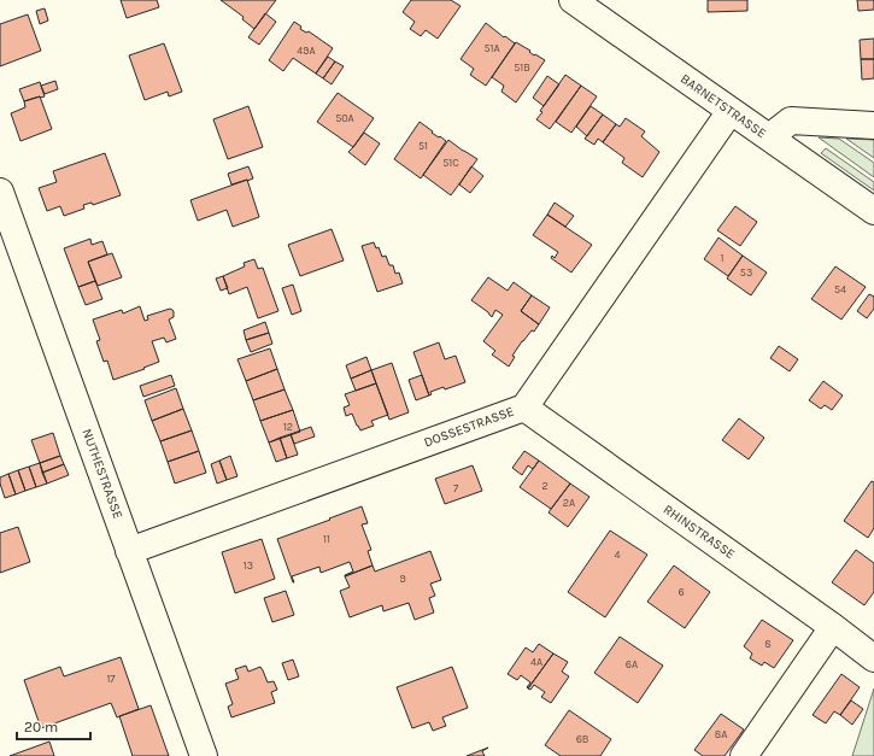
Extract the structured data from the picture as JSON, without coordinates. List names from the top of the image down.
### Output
{
  "streets": {
    "street": [
      "BARNETSTRASSE",
      "DOSSESTRASSE",
      "NUTHESTRASSE",
      "RHINSTRASSE"
    ]
  },
  "crossings": [
    ["BARNETSTRASSE", "DOSSESTRASSE"],
    ["DOSSESTRASSE", "NUTHESTRASSE"],
    ["DOSSESTRASSE", "RHINSTRASSE"]
  ],
  "house_numbers": [
    "51A",
    "49A",
    "51B",
    "50A",
    "51",
    "51C",
    "1",
    "53",
    "54",
    "12",
    "2",
    "7",
    "2A",
    "11",
    "4",
    "13",
    "9",
    "6",
    "8",
    "4A",
    "6A",
    "17",
    "8A",
    "6B"
  ],
  "scale_bar": "20 m"
}
